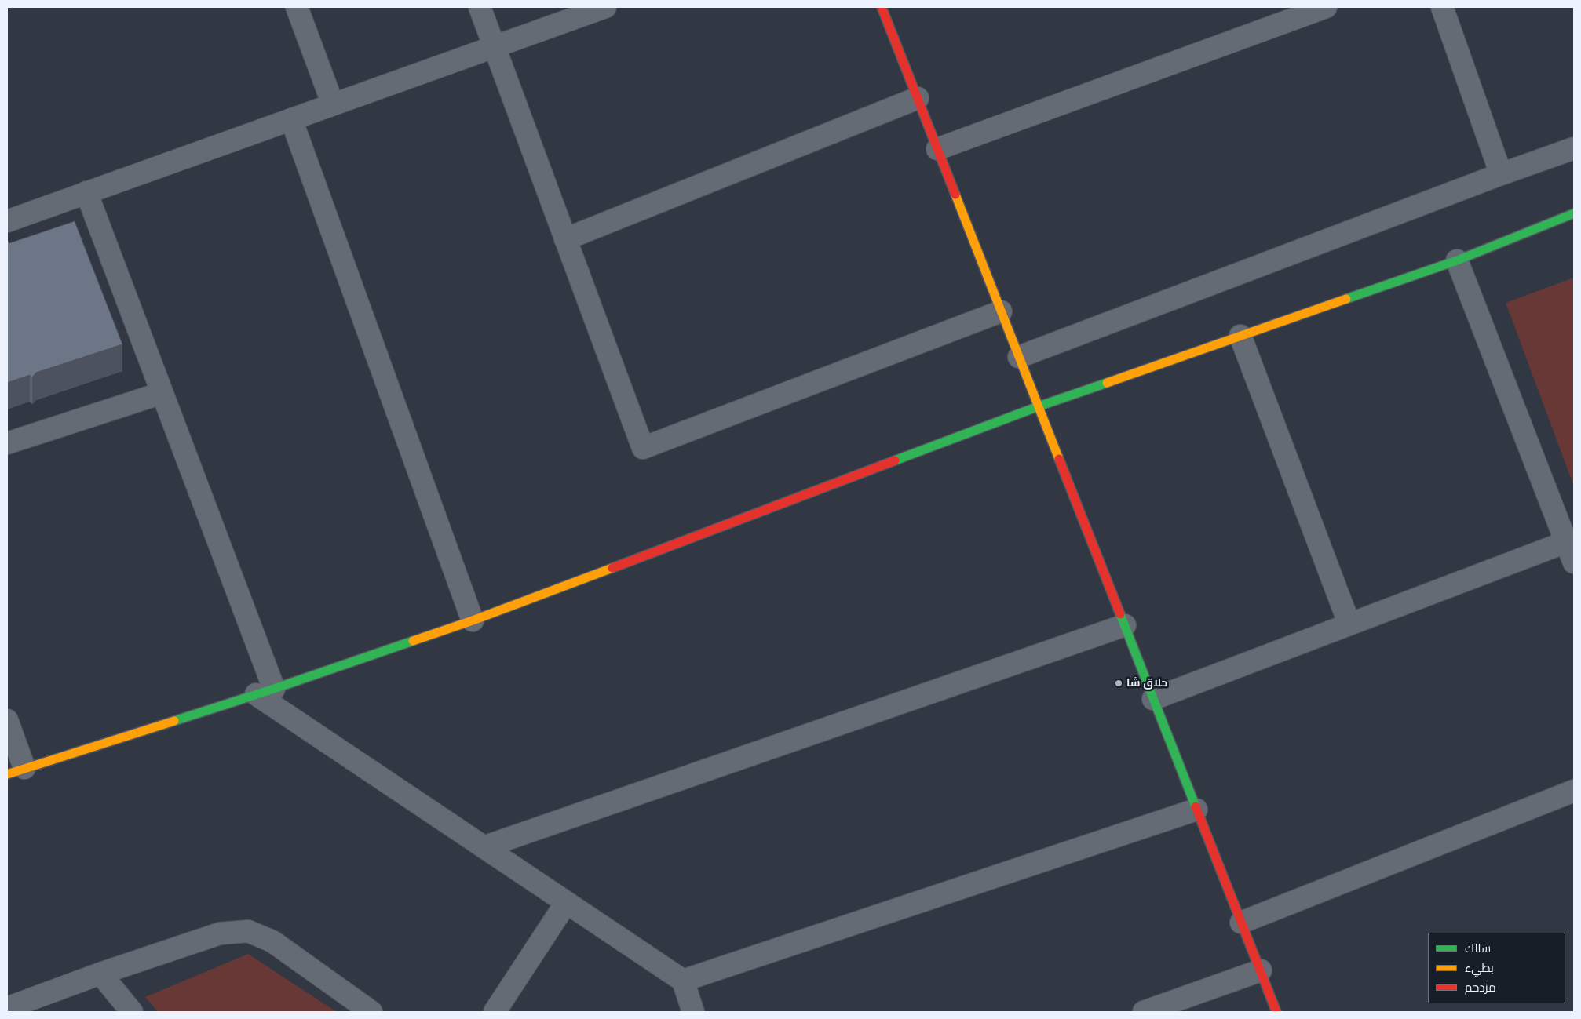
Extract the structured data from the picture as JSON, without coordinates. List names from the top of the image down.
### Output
{
  "places": ["حلاق شا"],
  "legend": ["سالك", "بطيء", "مزدحم"]
}
